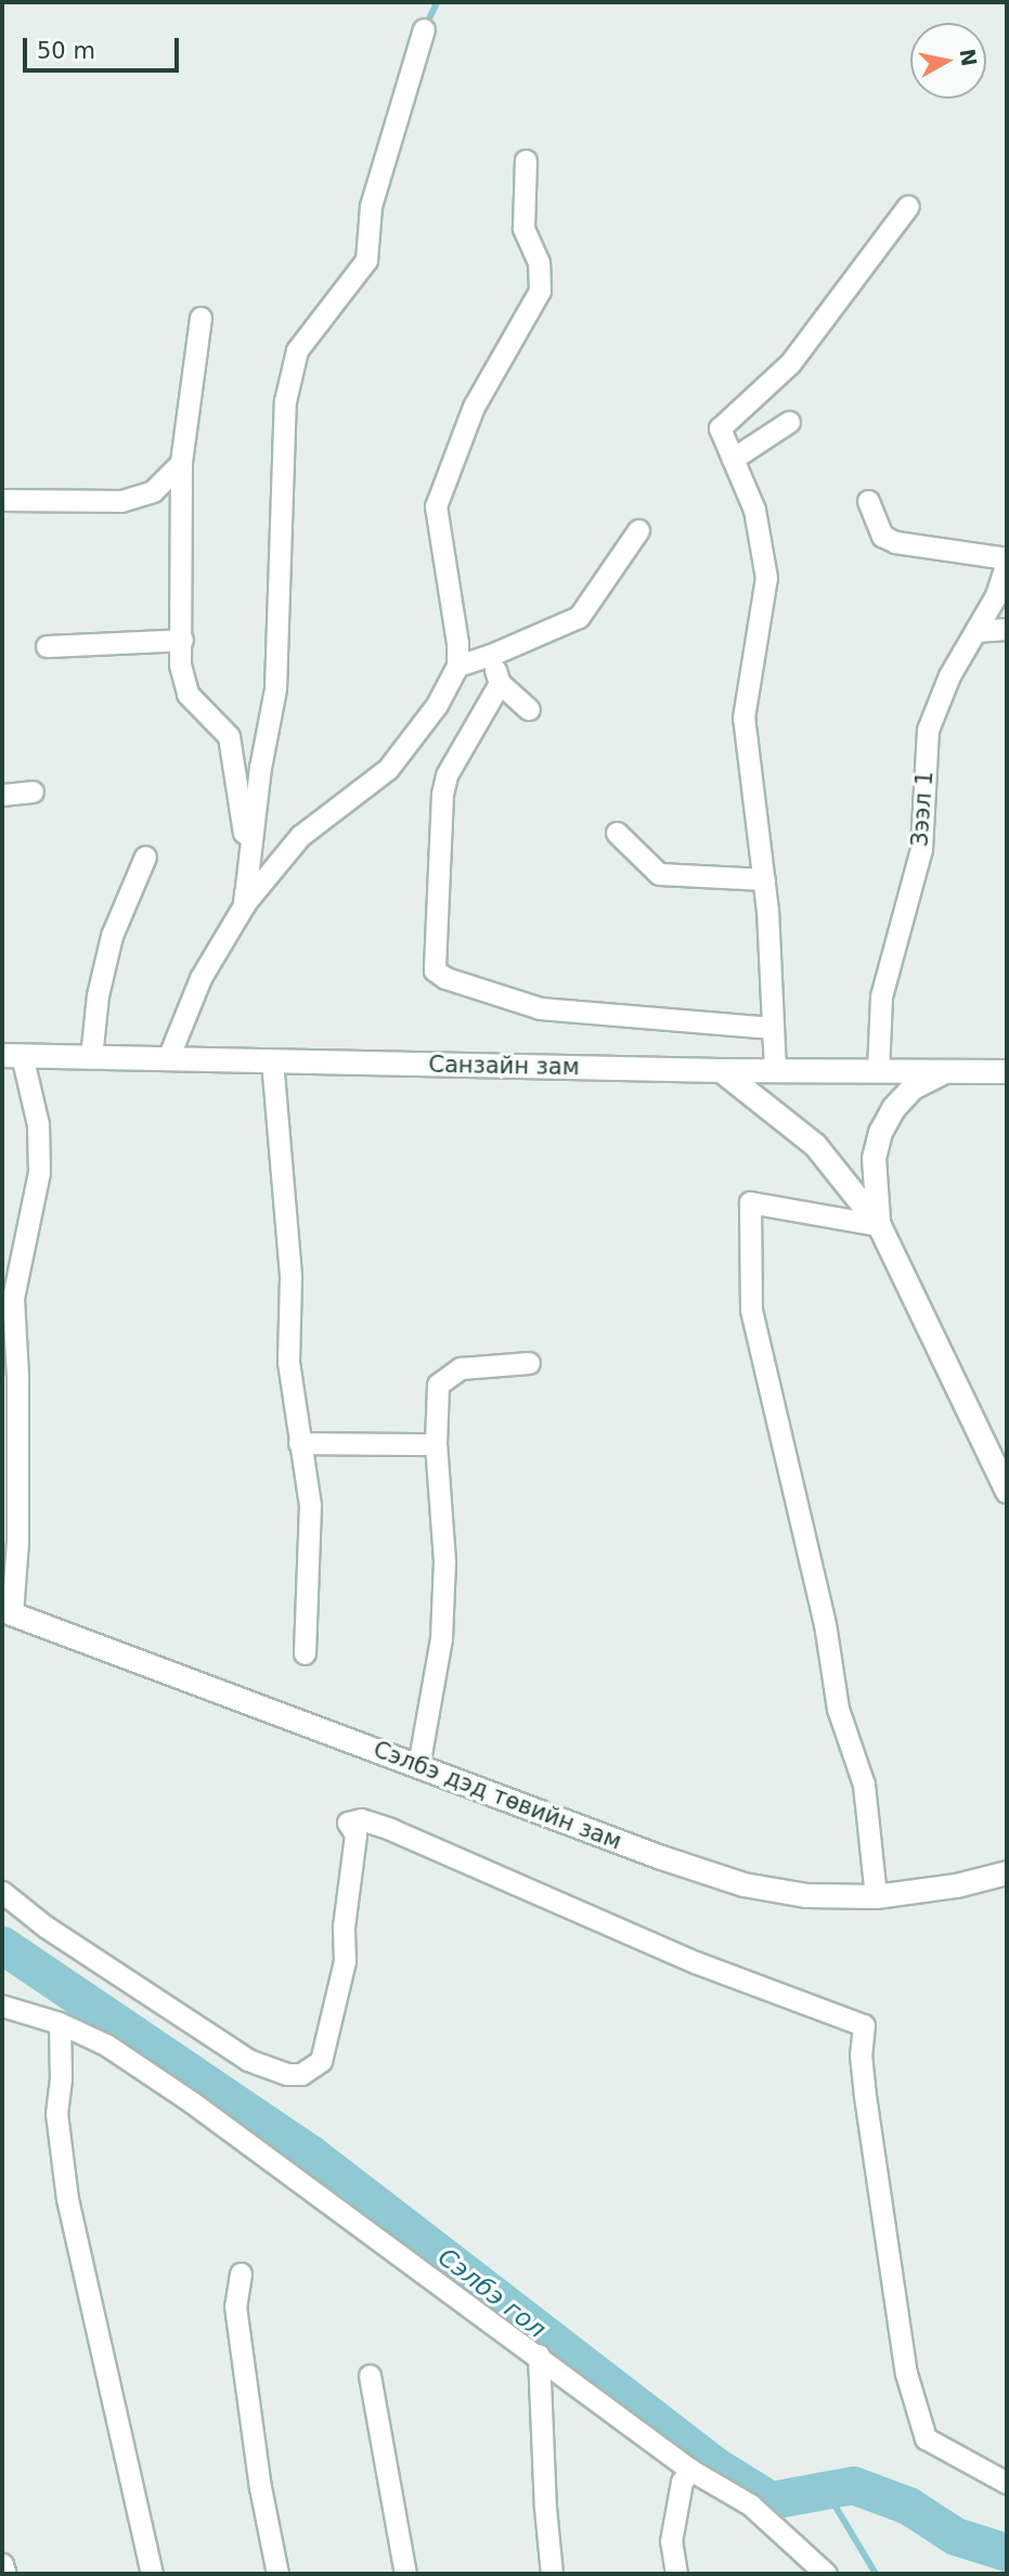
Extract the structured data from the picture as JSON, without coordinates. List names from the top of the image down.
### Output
{
  "streets": {
    "main road": ["Санзайн зам", "Сэлбэ дэд төвийн зам"],
    "street": ["Зээл 1"]
  },
  "crossings": [
    ["Зээл 1", "Санзайн зам"]
  ],
  "water": ["Сэлбэ гол"],
  "scale_bar": "50 m",
  "north": "right"
}
